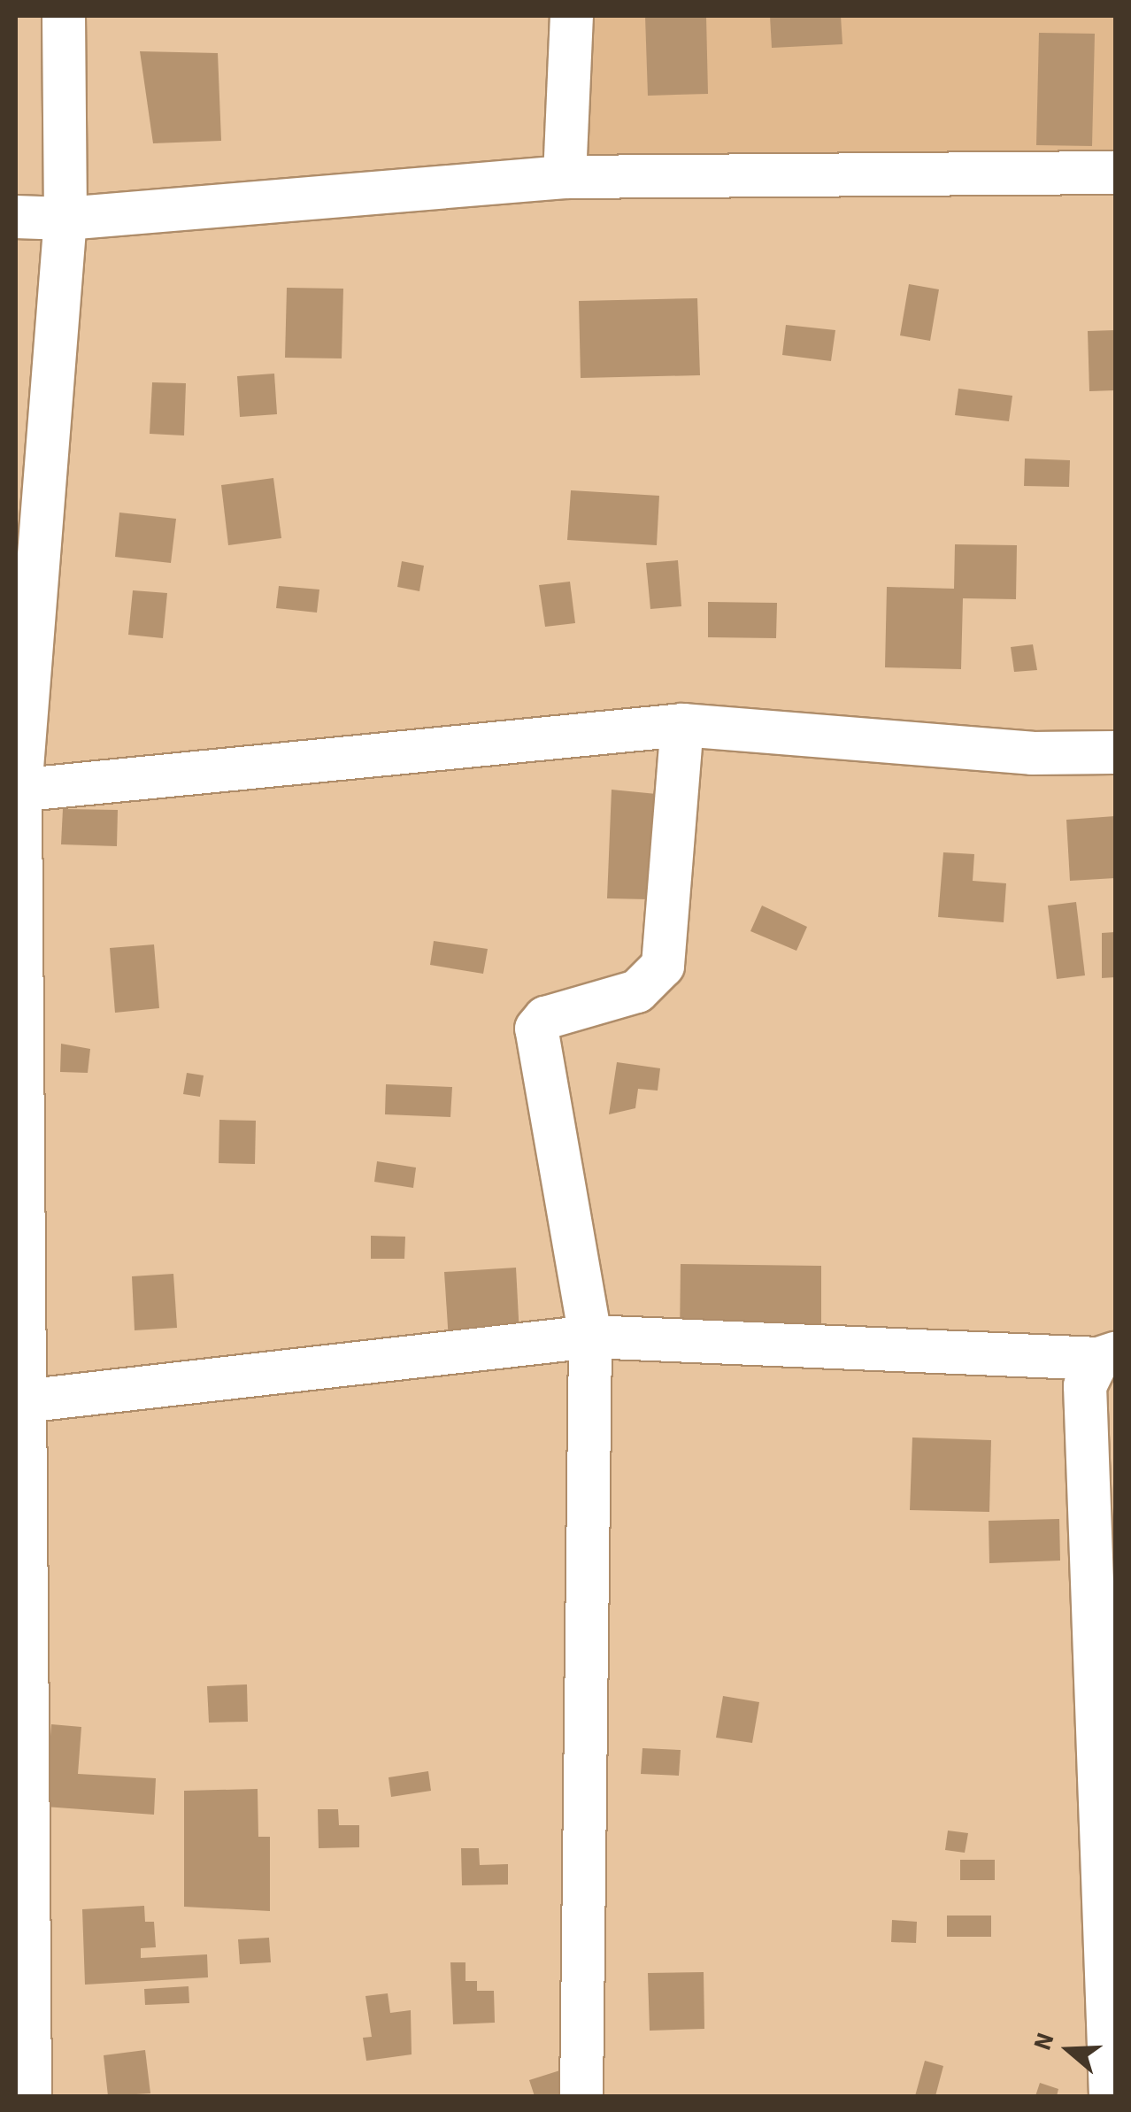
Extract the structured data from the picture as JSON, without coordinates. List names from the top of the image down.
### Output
{
  "north": "left"
}
